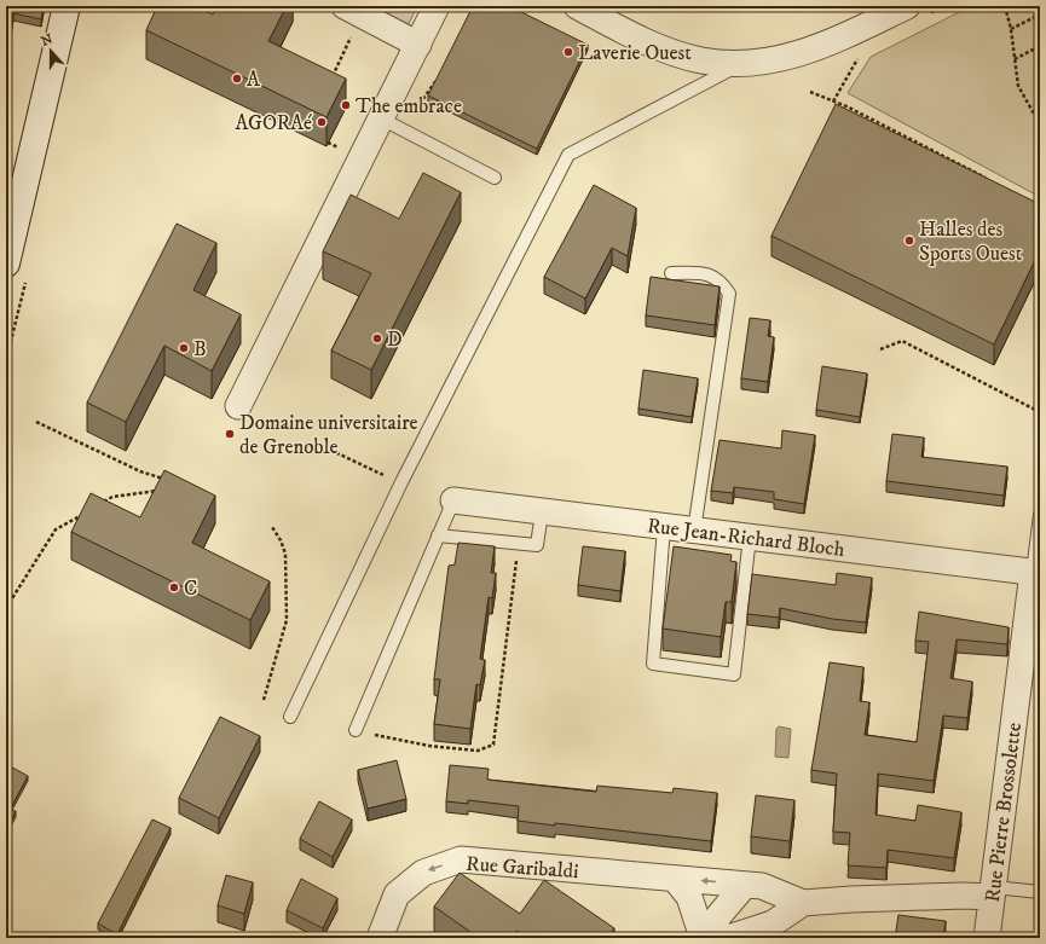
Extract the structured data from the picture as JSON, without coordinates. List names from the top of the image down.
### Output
{
  "streets": {
    "street": ["Rue Jean-Richard Bloch", "Rue Pierre Brossolette", "Rue Garibaldi"]
  },
  "crossings": [
    ["Rue Jean-Richard Bloch", "Rue Pierre Brossolette"]
  ],
  "one_way": ["Rue Garibaldi"],
  "places": [
    "Laverie Ouest",
    "A",
    "The embrace",
    "AGORAé",
    "Halles des Sports Ouest",
    "D",
    "B",
    "Domaine universitaire de Grenoble",
    "C"
  ],
  "north": "top"
}
